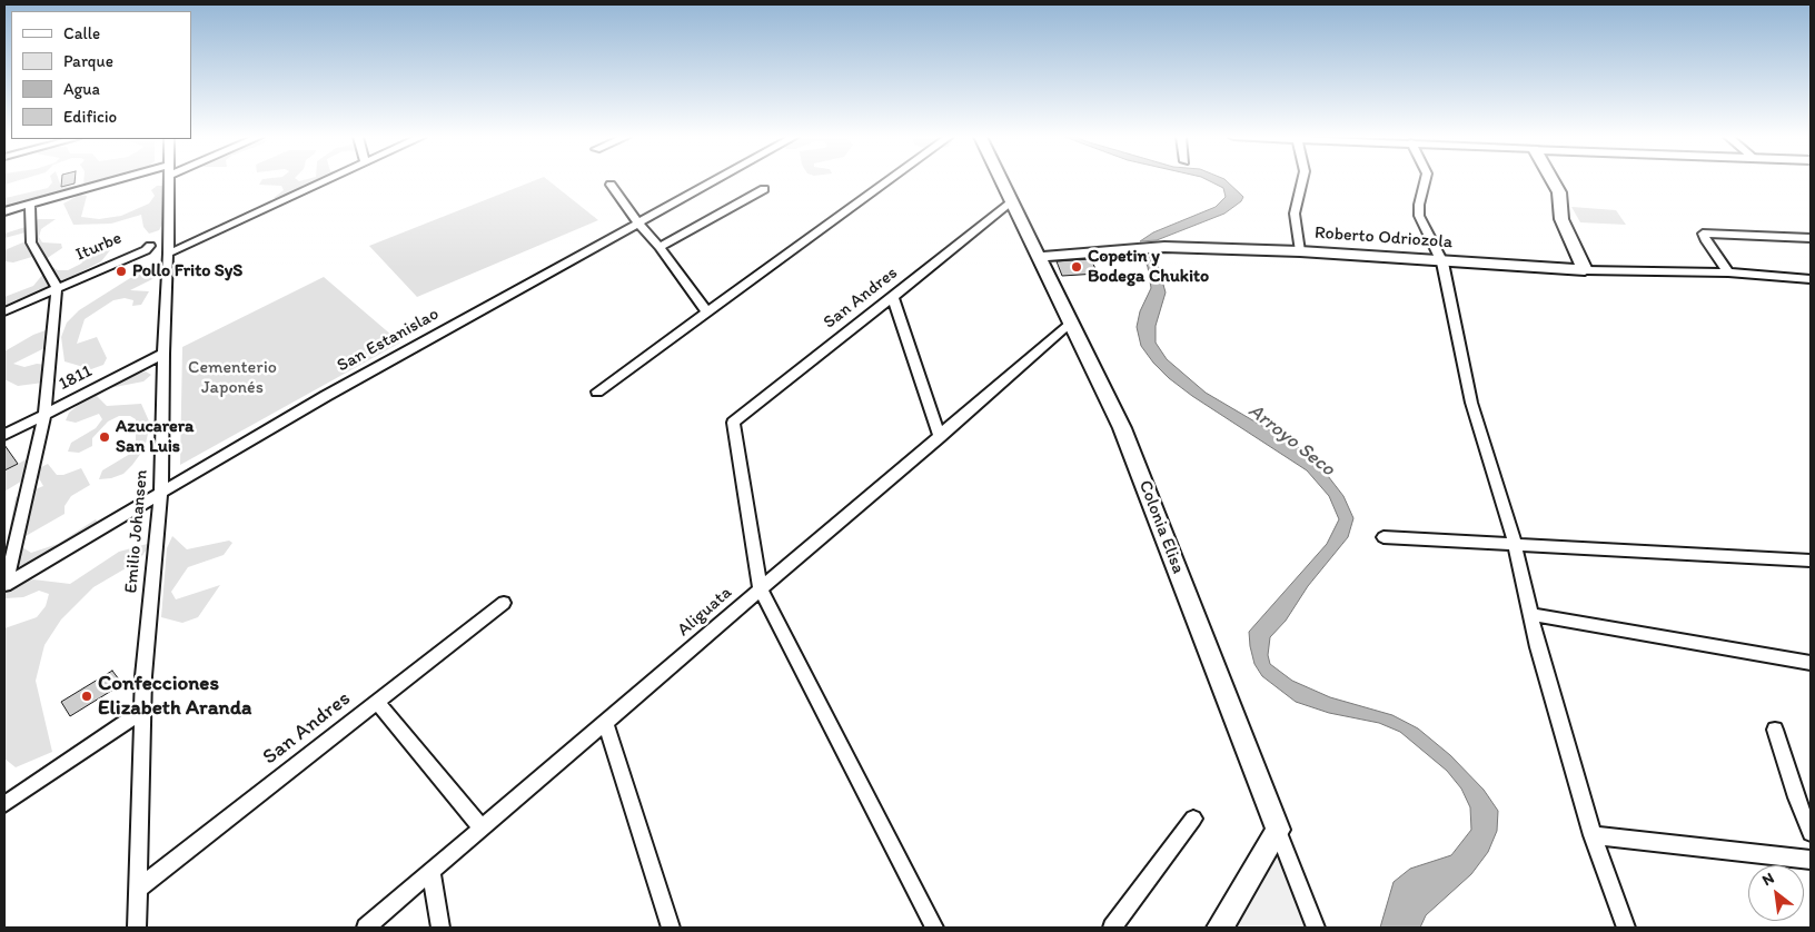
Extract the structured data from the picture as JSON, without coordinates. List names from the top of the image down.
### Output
{
  "streets": {
    "street": [
      "Roberto Odriozola",
      "Iturbe",
      "San Andres",
      "San Estanislao",
      "1811",
      "Colonia Elisa",
      "Emilio Johansen",
      "Aliguata"
    ]
  },
  "crossings": [
    ["Roberto Odriozola", "Colonia Elisa"],
    ["Iturbe", "Emilio Johansen"],
    ["San Andres", "Colonia Elisa"],
    ["San Andres", "Emilio Johansen"],
    ["San Andres", "Aliguata"],
    ["San Estanislao", "Emilio Johansen"],
    ["1811", "Emilio Johansen"],
    ["Colonia Elisa", "Aliguata"]
  ],
  "water": ["Arroyo Seco"],
  "parks": ["Cementerio Japonés"],
  "places": [
    "Copetin y Bodega Chukito",
    "Pollo Frito SyS",
    "Azucarera San Luis",
    "Confecciones Elizabeth Aranda"
  ],
  "legend": [
    "Calle",
    "Parque",
    "Agua",
    "Edificio"
  ],
  "north": "top left"
}
